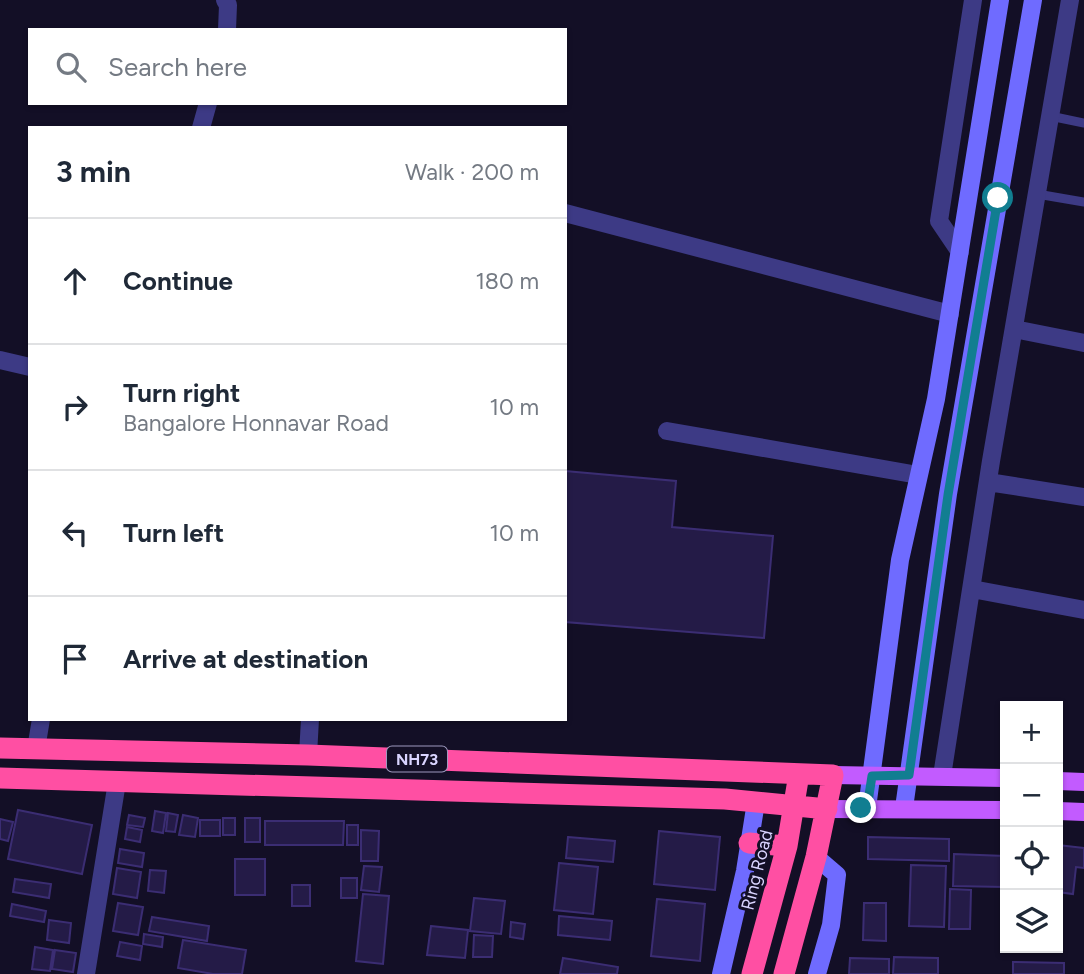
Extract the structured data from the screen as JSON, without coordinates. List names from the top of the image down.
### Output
{
  "streets": {
    "highway": ["NH73", "Ring Road"]
  },
  "crossings": [
    ["NH73", "Ring Road"]
  ],
  "page": {
    "search": "Search here",
    "heading": ["3 min", "Walk · 200 m"],
    "list": [
      ["Continue", "180 m"],
      ["Turn right", "Bangalore Honnavar Road", "10 m"],
      ["Turn left", "10 m"],
      "Arrive at destination"
    ],
    "map_buttons": ["+", "−"]
  }
}
